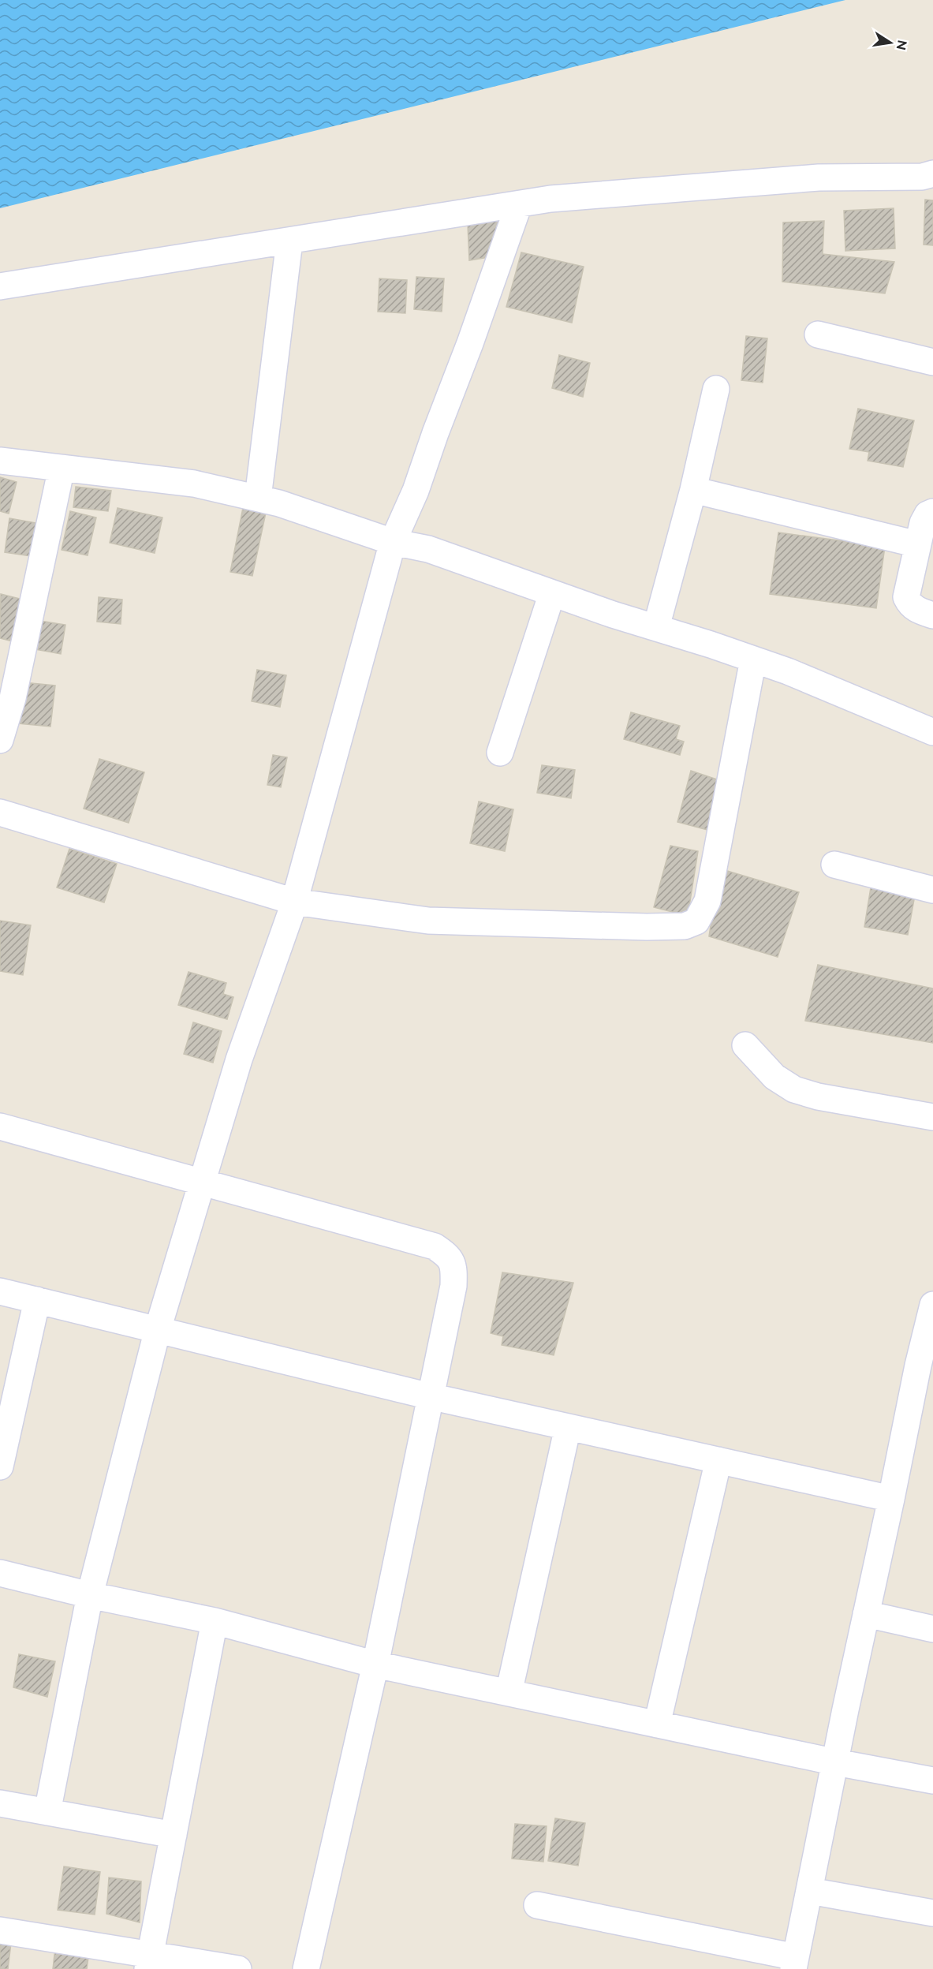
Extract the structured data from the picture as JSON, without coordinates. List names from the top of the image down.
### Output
{
  "north": "right"
}
